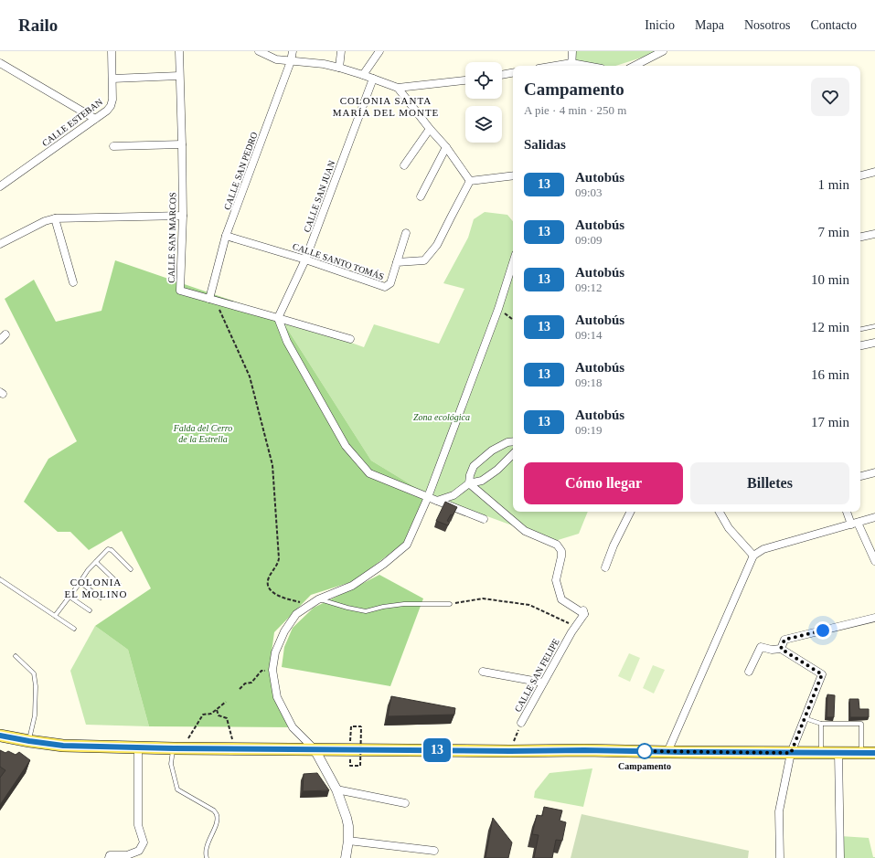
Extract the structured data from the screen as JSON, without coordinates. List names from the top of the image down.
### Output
{
  "streets": {
    "street": [
      "CALLE ESTEBAN",
      "CALLE SAN PEDRO",
      "CALLE SAN JUAN",
      "CALLE SAN MARCOS",
      "CALLE SANTO TOMÁS",
      "CALLE SAN FELIPE"
    ]
  },
  "crossings": [
    ["CALLE SAN PEDRO", "CALLE SAN MARCOS"],
    ["CALLE SAN PEDRO", "CALLE SANTO TOMÁS"],
    ["CALLE SAN JUAN", "CALLE SAN MARCOS"],
    ["CALLE SAN JUAN", "CALLE SANTO TOMÁS"]
  ],
  "districts": ["COLONIA SANTA MARÍA DEL MONTE", "COLONIA EL MOLINO"],
  "parks": ["Zona ecológica", "Falda del Cerro de la Estrella"],
  "places": ["Campamento"],
  "lines": ["bus line 13"],
  "page": {
    "header": "Railo",
    "nav": [
      "Inicio",
      "Mapa",
      "Nosotros",
      "Contacto"
    ],
    "on_map": "13",
    "heading": [
      ["Campamento", "A pie · 4 min · 250 m"],
      "Salidas"
    ],
    "list": [
      {
        "mark": "13",
        "name": "Autobús",
        "note": "09:03",
        "value": "1 min"
      },
      {
        "mark": "13",
        "name": "Autobús",
        "note": "09:09",
        "value": "7 min"
      },
      {
        "mark": "13",
        "name": "Autobús",
        "note": "09:12",
        "value": "10 min"
      },
      {
        "mark": "13",
        "name": "Autobús",
        "note": "09:14",
        "value": "12 min"
      },
      {
        "mark": "13",
        "name": "Autobús",
        "note": "09:18",
        "value": "16 min"
      },
      {
        "mark": "13",
        "name": "Autobús",
        "note": "09:19",
        "value": "17 min"
      }
    ],
    "buttons": ["Cómo llegar", "Billetes"]
  }
}
